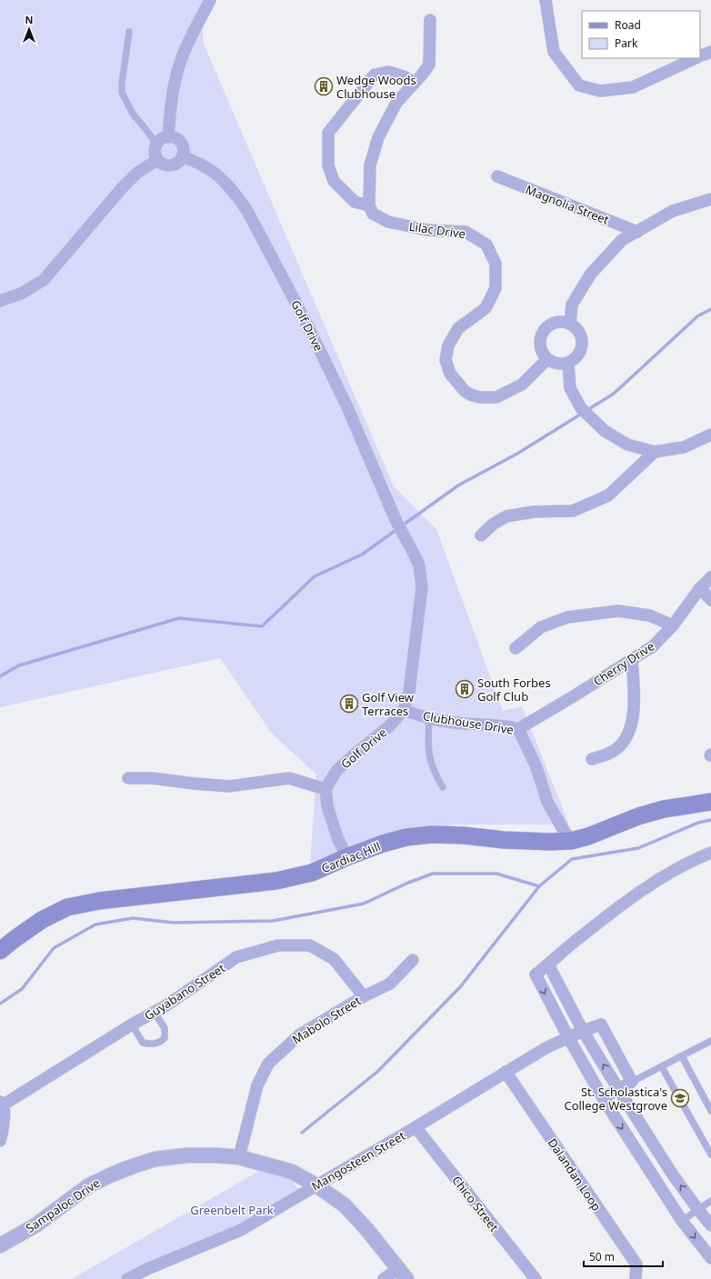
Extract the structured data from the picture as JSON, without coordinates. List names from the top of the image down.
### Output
{
  "streets": {
    "main road": ["Cardiac Hill"],
    "street": [
      "Magnolia Street",
      "Lilac Drive",
      "Golf Drive",
      "Cherry Drive",
      "Clubhouse Drive",
      "Guyabano Street",
      "Mabolo Street",
      "Mangosteen Street",
      "Dalandan Loop",
      "Chico Street",
      "Sampaloc Drive"
    ]
  },
  "crossings": [
    ["Golf Drive", "Clubhouse Drive"],
    ["Cherry Drive", "Clubhouse Drive"],
    ["Clubhouse Drive", "Cardiac Hill"],
    ["Guyabano Street", "Mabolo Street"],
    ["Mabolo Street", "Sampaloc Drive"],
    ["Mangosteen Street", "Dalandan Loop"],
    ["Mangosteen Street", "Chico Street"],
    ["Mangosteen Street", "Sampaloc Drive"]
  ],
  "parks": ["Greenbelt Park"],
  "places": {
    "building": ["Wedge Woods Clubhouse", "South Forbes Golf Club", "Golf View Terraces"],
    "school or university": ["St. Scholastica's College Westgrove"]
  },
  "legend": ["Road", "Park"],
  "scale_bar": "50 m",
  "north": "top"
}
